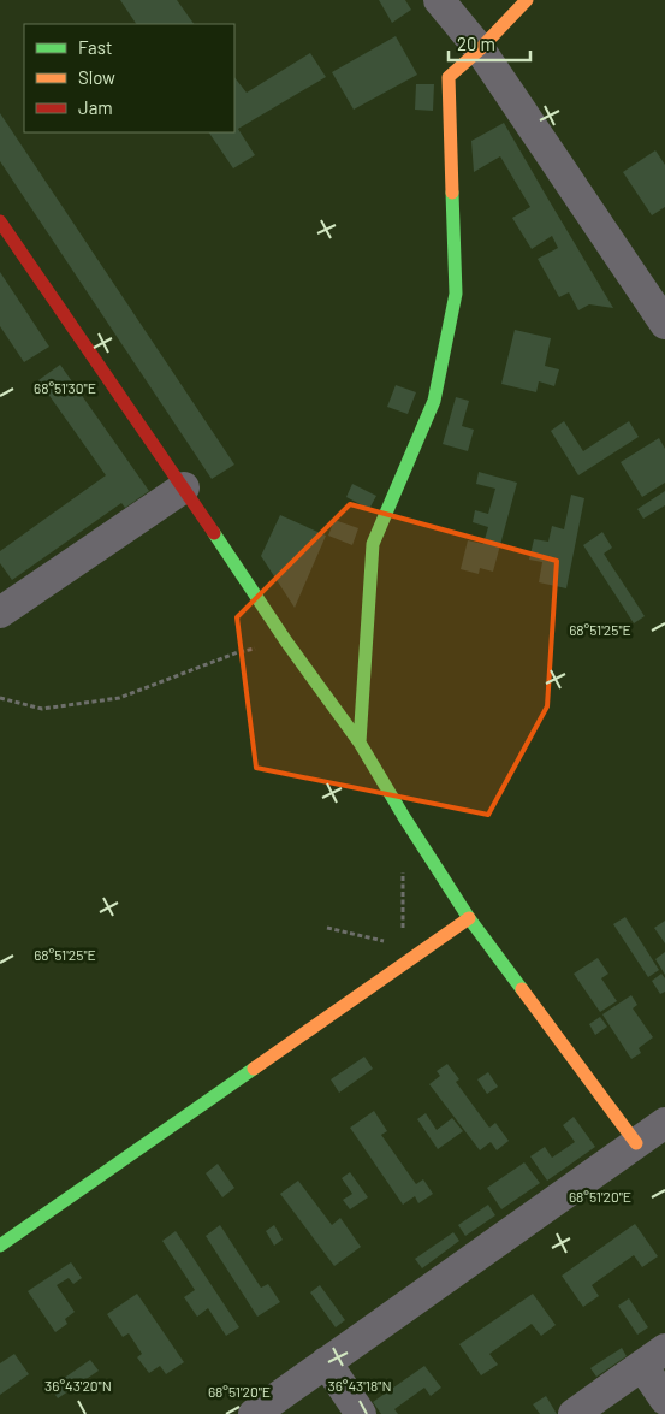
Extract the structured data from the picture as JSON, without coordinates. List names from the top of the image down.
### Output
{
  "legend": ["Fast", "Slow", "Jam"],
  "scale_bar": "20 m",
  "coordinates": [
    "68°51'30\"E",
    "68°51'25\"E",
    "68°51'20\"E",
    "36°43'20\"N",
    "36°43'18\"N"
  ]
}
